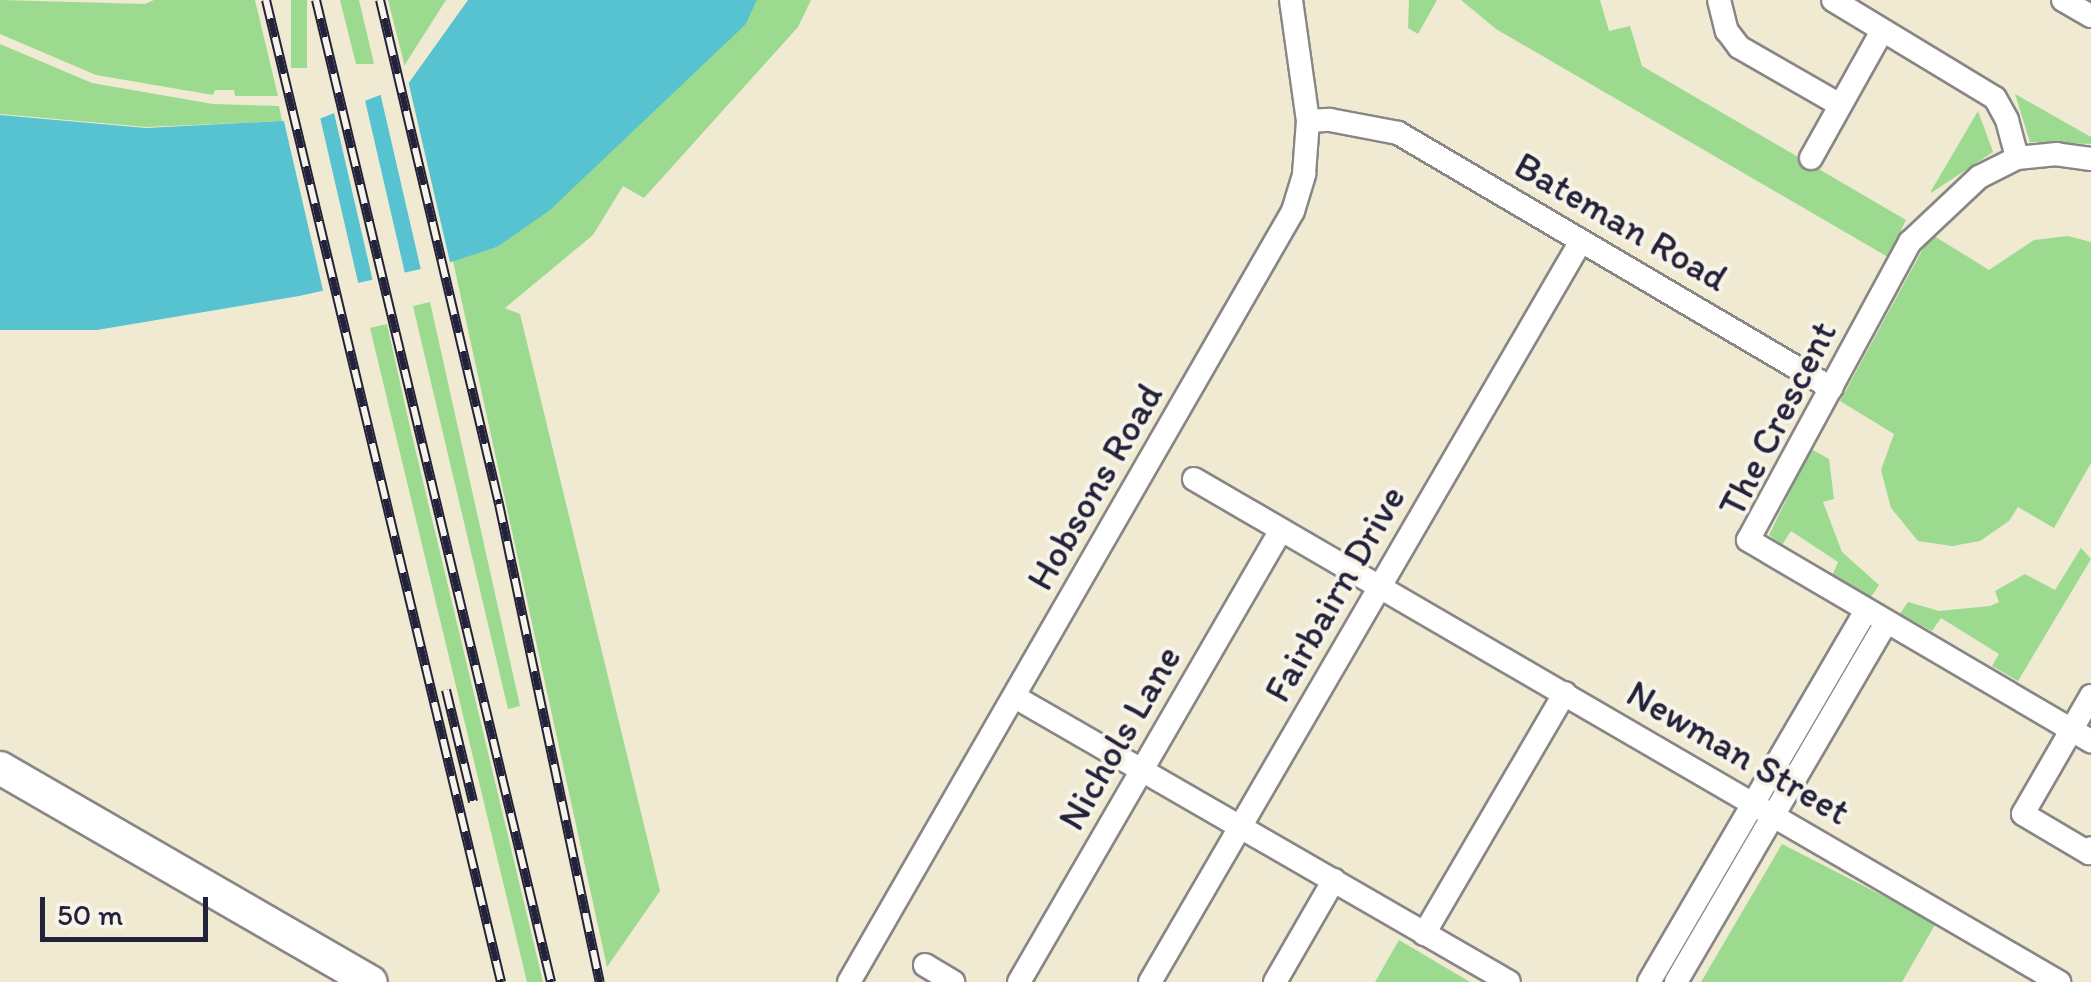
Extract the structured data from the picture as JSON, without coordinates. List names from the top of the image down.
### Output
{
  "streets": {
    "street": [
      "Bateman Road",
      "The Crescent",
      "Hobsons Road",
      "Fairbairn Drive",
      "Nichols Lane",
      "Newman Street"
    ]
  },
  "crossings": [
    ["Bateman Road", "The Crescent"],
    ["Bateman Road", "Hobsons Road"],
    ["Bateman Road", "Fairbairn Drive"],
    ["Fairbairn Drive", "Newman Street"],
    ["Nichols Lane", "Newman Street"]
  ],
  "scale_bar": "50 m"
}
